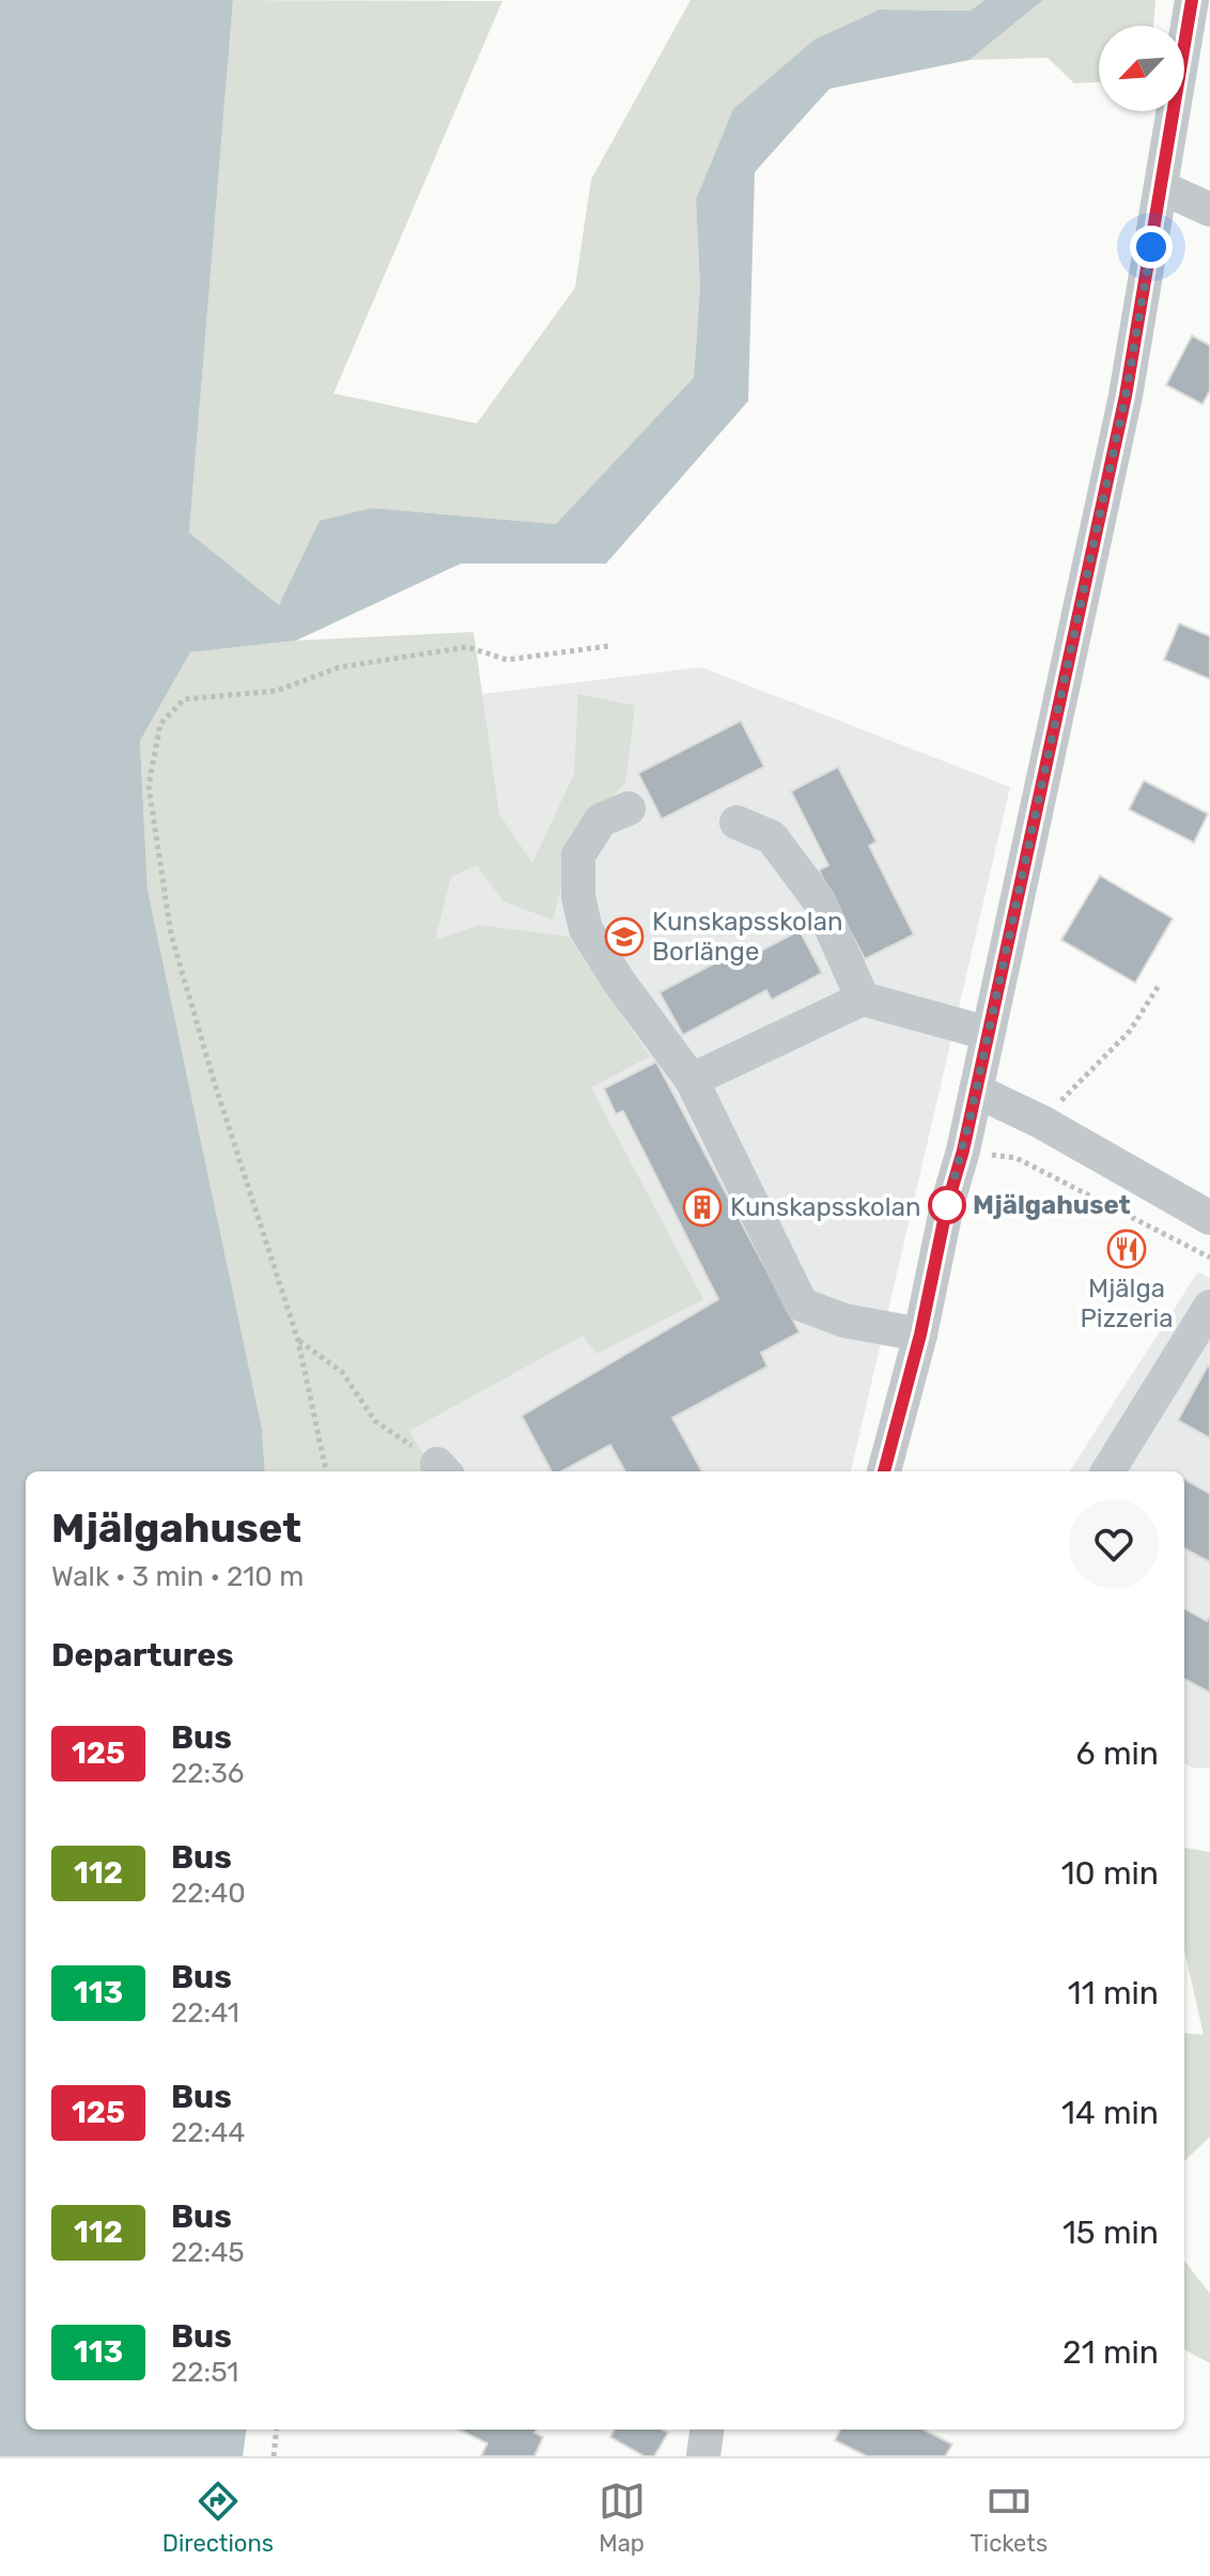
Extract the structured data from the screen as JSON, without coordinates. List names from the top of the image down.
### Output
{
  "places": {
    "school or university": ["Kunskapsskolan Borlänge"],
    "other": ["Mjälgahuset"],
    "building": ["Kunskapsskolan"],
    "restaurant": ["Mjälga Pizzeria"]
  },
  "lines": ["bus line 125"],
  "north": "bottom left",
  "page": {
    "heading": [
      ["Mjälgahuset", "Walk · 3 min · 210 m"],
      "Departures"
    ],
    "list": [
      {
        "mark": "125",
        "name": "Bus",
        "note": "22:36",
        "value": "6 min"
      },
      {
        "mark": "112",
        "name": "Bus",
        "note": "22:40",
        "value": "10 min"
      },
      {
        "mark": "113",
        "name": "Bus",
        "note": "22:41",
        "value": "11 min"
      },
      {
        "mark": "125",
        "name": "Bus",
        "note": "22:44",
        "value": "14 min"
      },
      {
        "mark": "112",
        "name": "Bus",
        "note": "22:45",
        "value": "15 min"
      },
      {
        "mark": "113",
        "name": "Bus",
        "note": "22:51",
        "value": "21 min"
      }
    ],
    "tabs": ["Directions", "Map", "Tickets"]
  }
}
